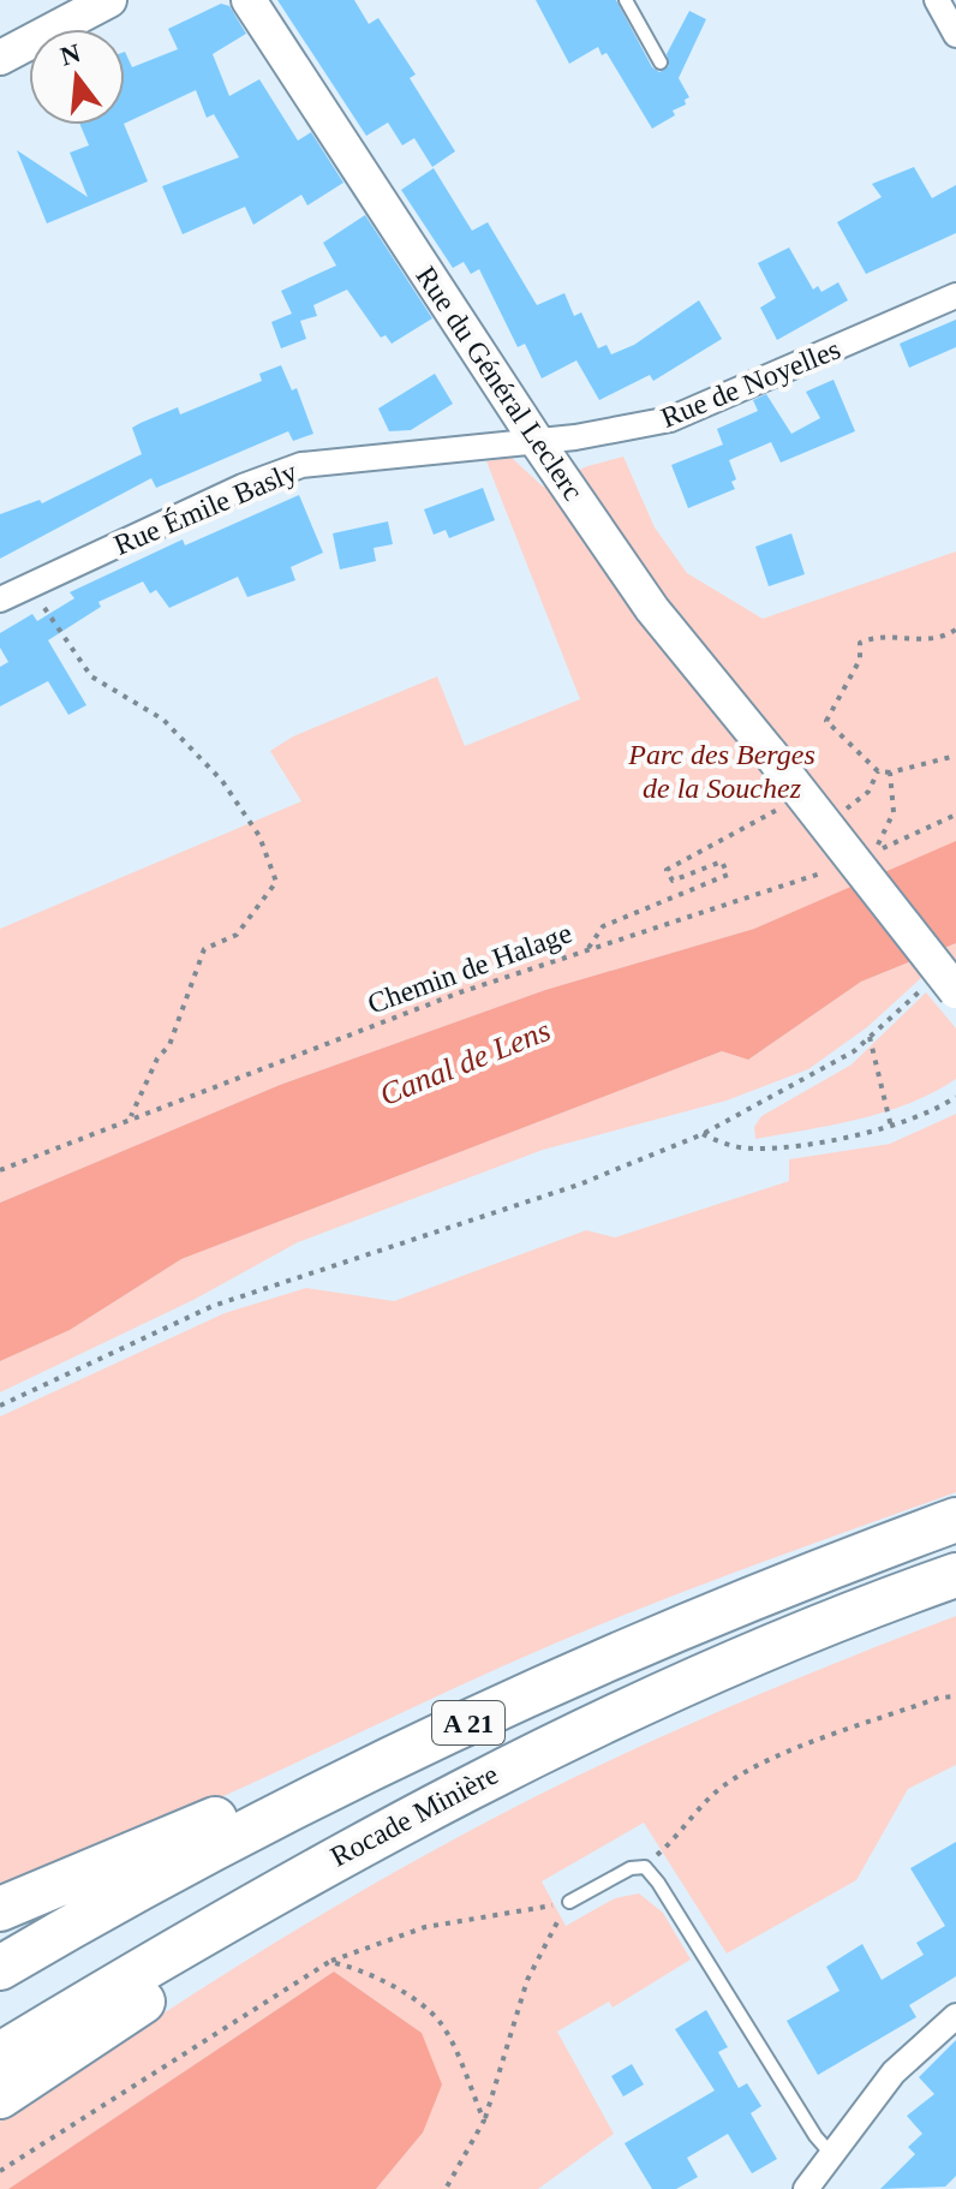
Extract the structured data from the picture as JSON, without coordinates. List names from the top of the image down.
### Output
{
  "streets": {
    "highway": ["A 21", "Rocade Minière"],
    "street": ["Rue du Général Leclerc", "Rue de Noyelles", "Rue Émile Basly"],
    "path": ["Chemin de Halage"]
  },
  "crossings": [
    ["Rue du Général Leclerc", "Rue de Noyelles"],
    ["Rue du Général Leclerc", "Rue Émile Basly"],
    ["Rue de Noyelles", "Rue Émile Basly"]
  ],
  "water": ["Canal de Lens"],
  "parks": ["Parc des Berges de la Souchez"],
  "north": "top"
}
